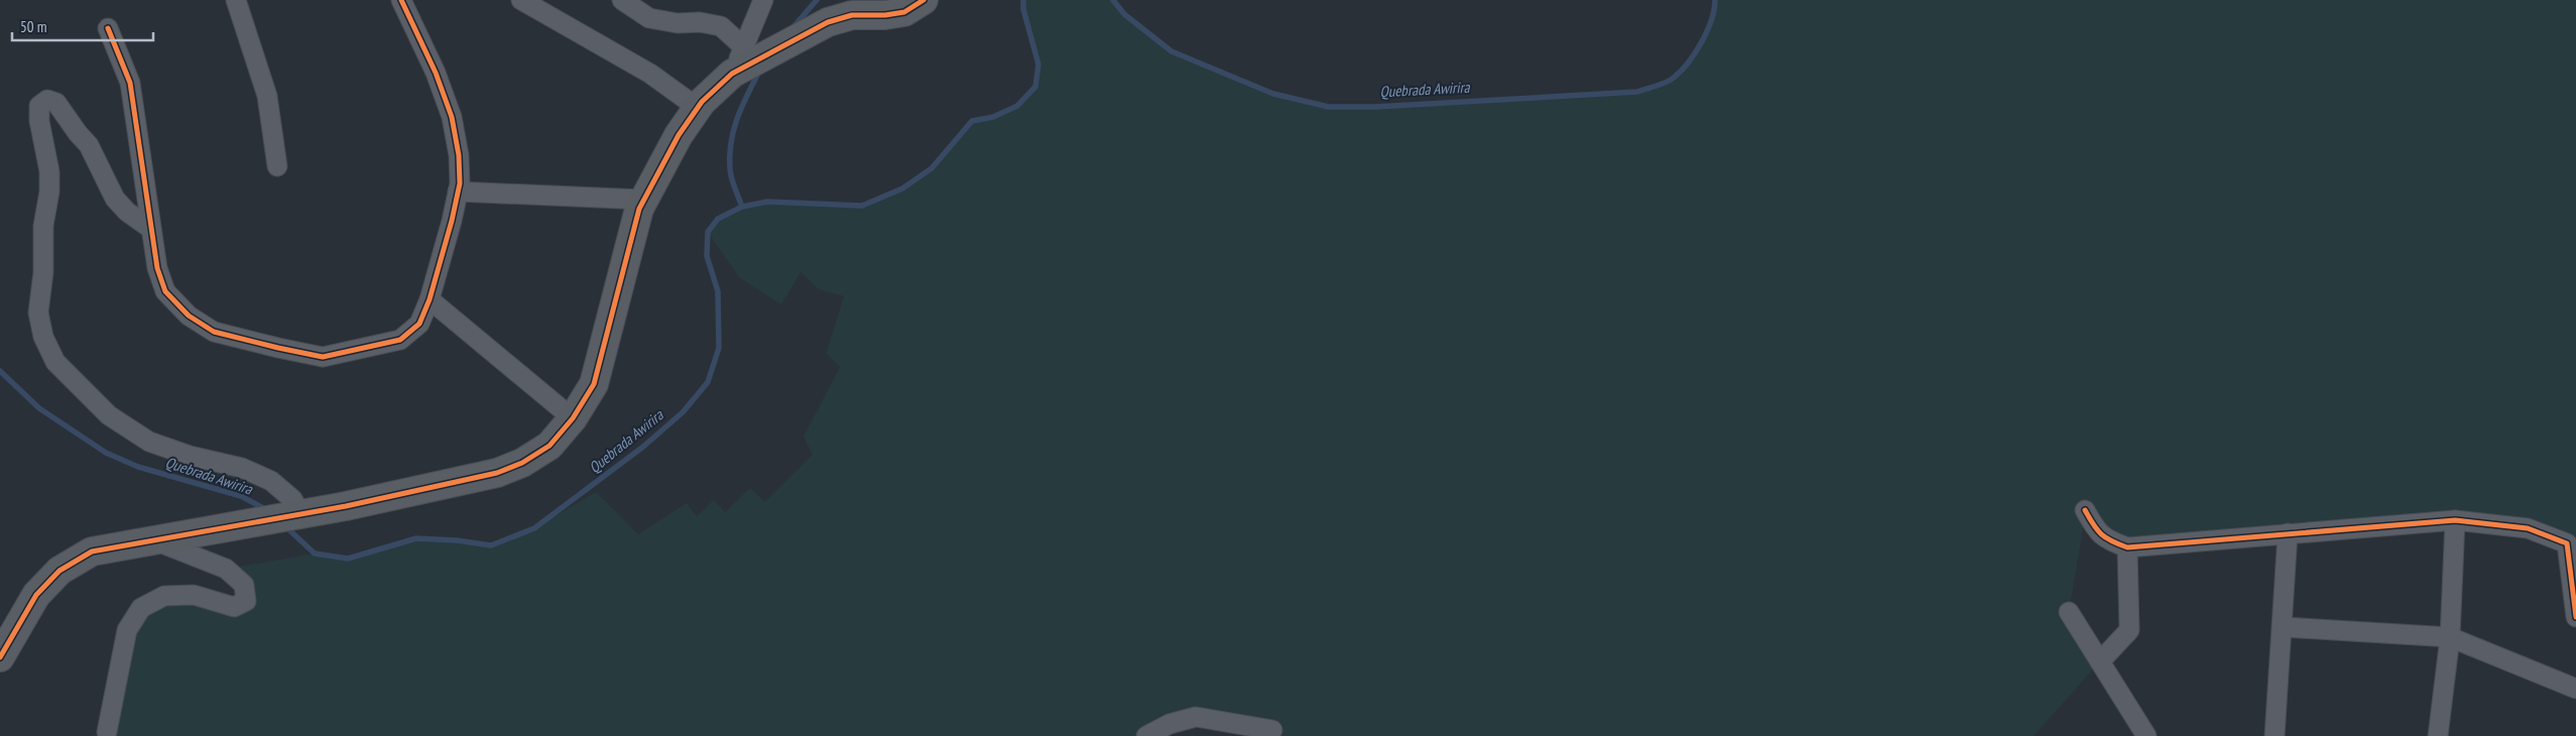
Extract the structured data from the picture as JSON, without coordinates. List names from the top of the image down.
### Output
{
  "water": ["Quebrada Awirira"],
  "scale_bar": "50 m"
}
